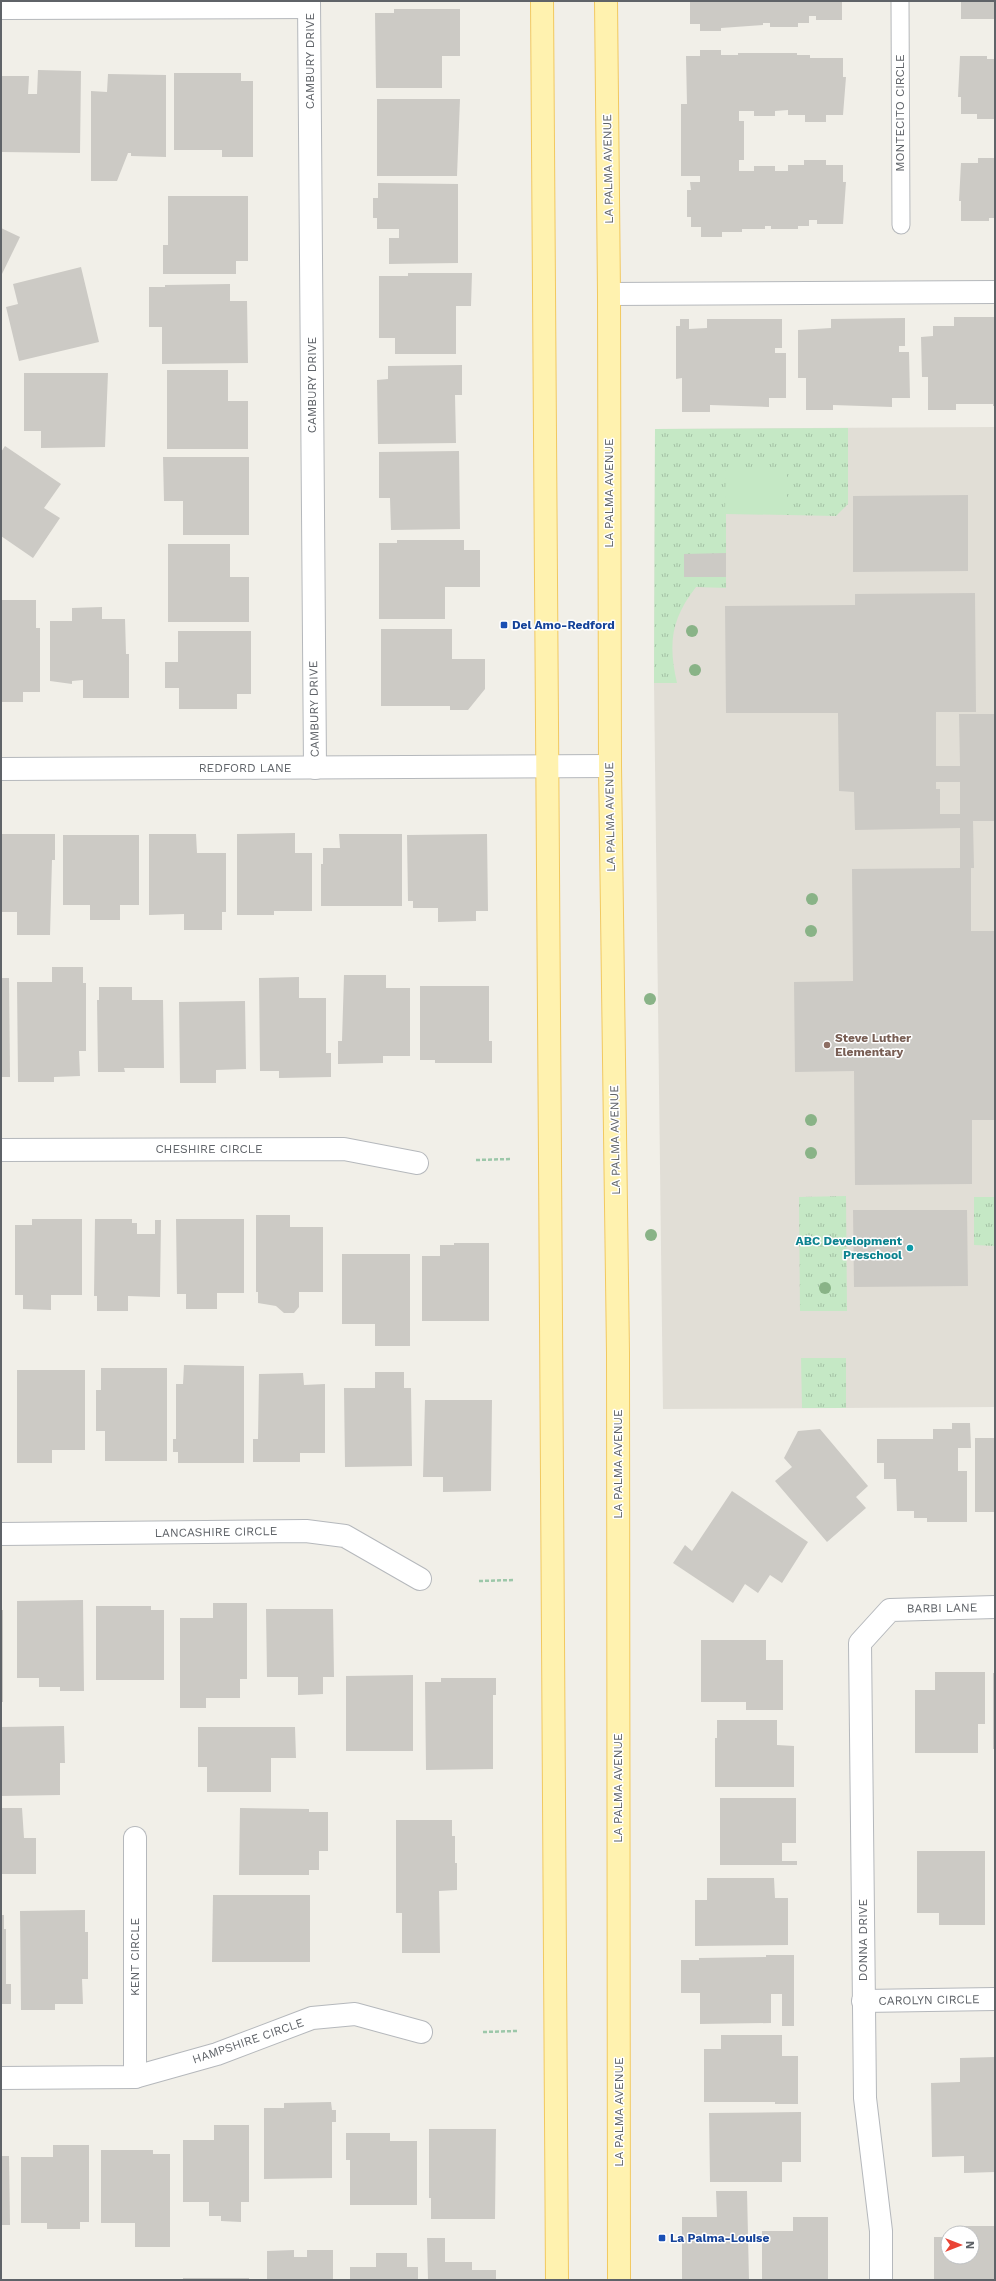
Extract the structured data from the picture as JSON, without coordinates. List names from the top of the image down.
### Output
{
  "streets": {
    "main road": ["LA PALMA AVENUE"],
    "street": [
      "CAMBURY DRIVE",
      "REDFORD LANE",
      "CHESHIRE CIRCLE",
      "LANCASHIRE CIRCLE",
      "BARBI LANE",
      "DONNA DRIVE",
      "KENT CIRCLE",
      "CAROLYN CIRCLE",
      "HAMPSHIRE CIRCLE"
    ],
    "lane": ["MONTECITO CIRCLE"]
  },
  "crossings": [
    ["CAMBURY DRIVE", "REDFORD LANE"],
    ["LA PALMA AVENUE", "REDFORD LANE"],
    ["BARBI LANE", "DONNA DRIVE"],
    ["DONNA DRIVE", "CAROLYN CIRCLE"],
    ["KENT CIRCLE", "HAMPSHIRE CIRCLE"]
  ],
  "places": {
    "transit": ["Del Amo-Redford", "La Palma-Louise"],
    "other": ["Steve Luther Elementary", "ABC Development Preschool"]
  },
  "north": "right"
}
